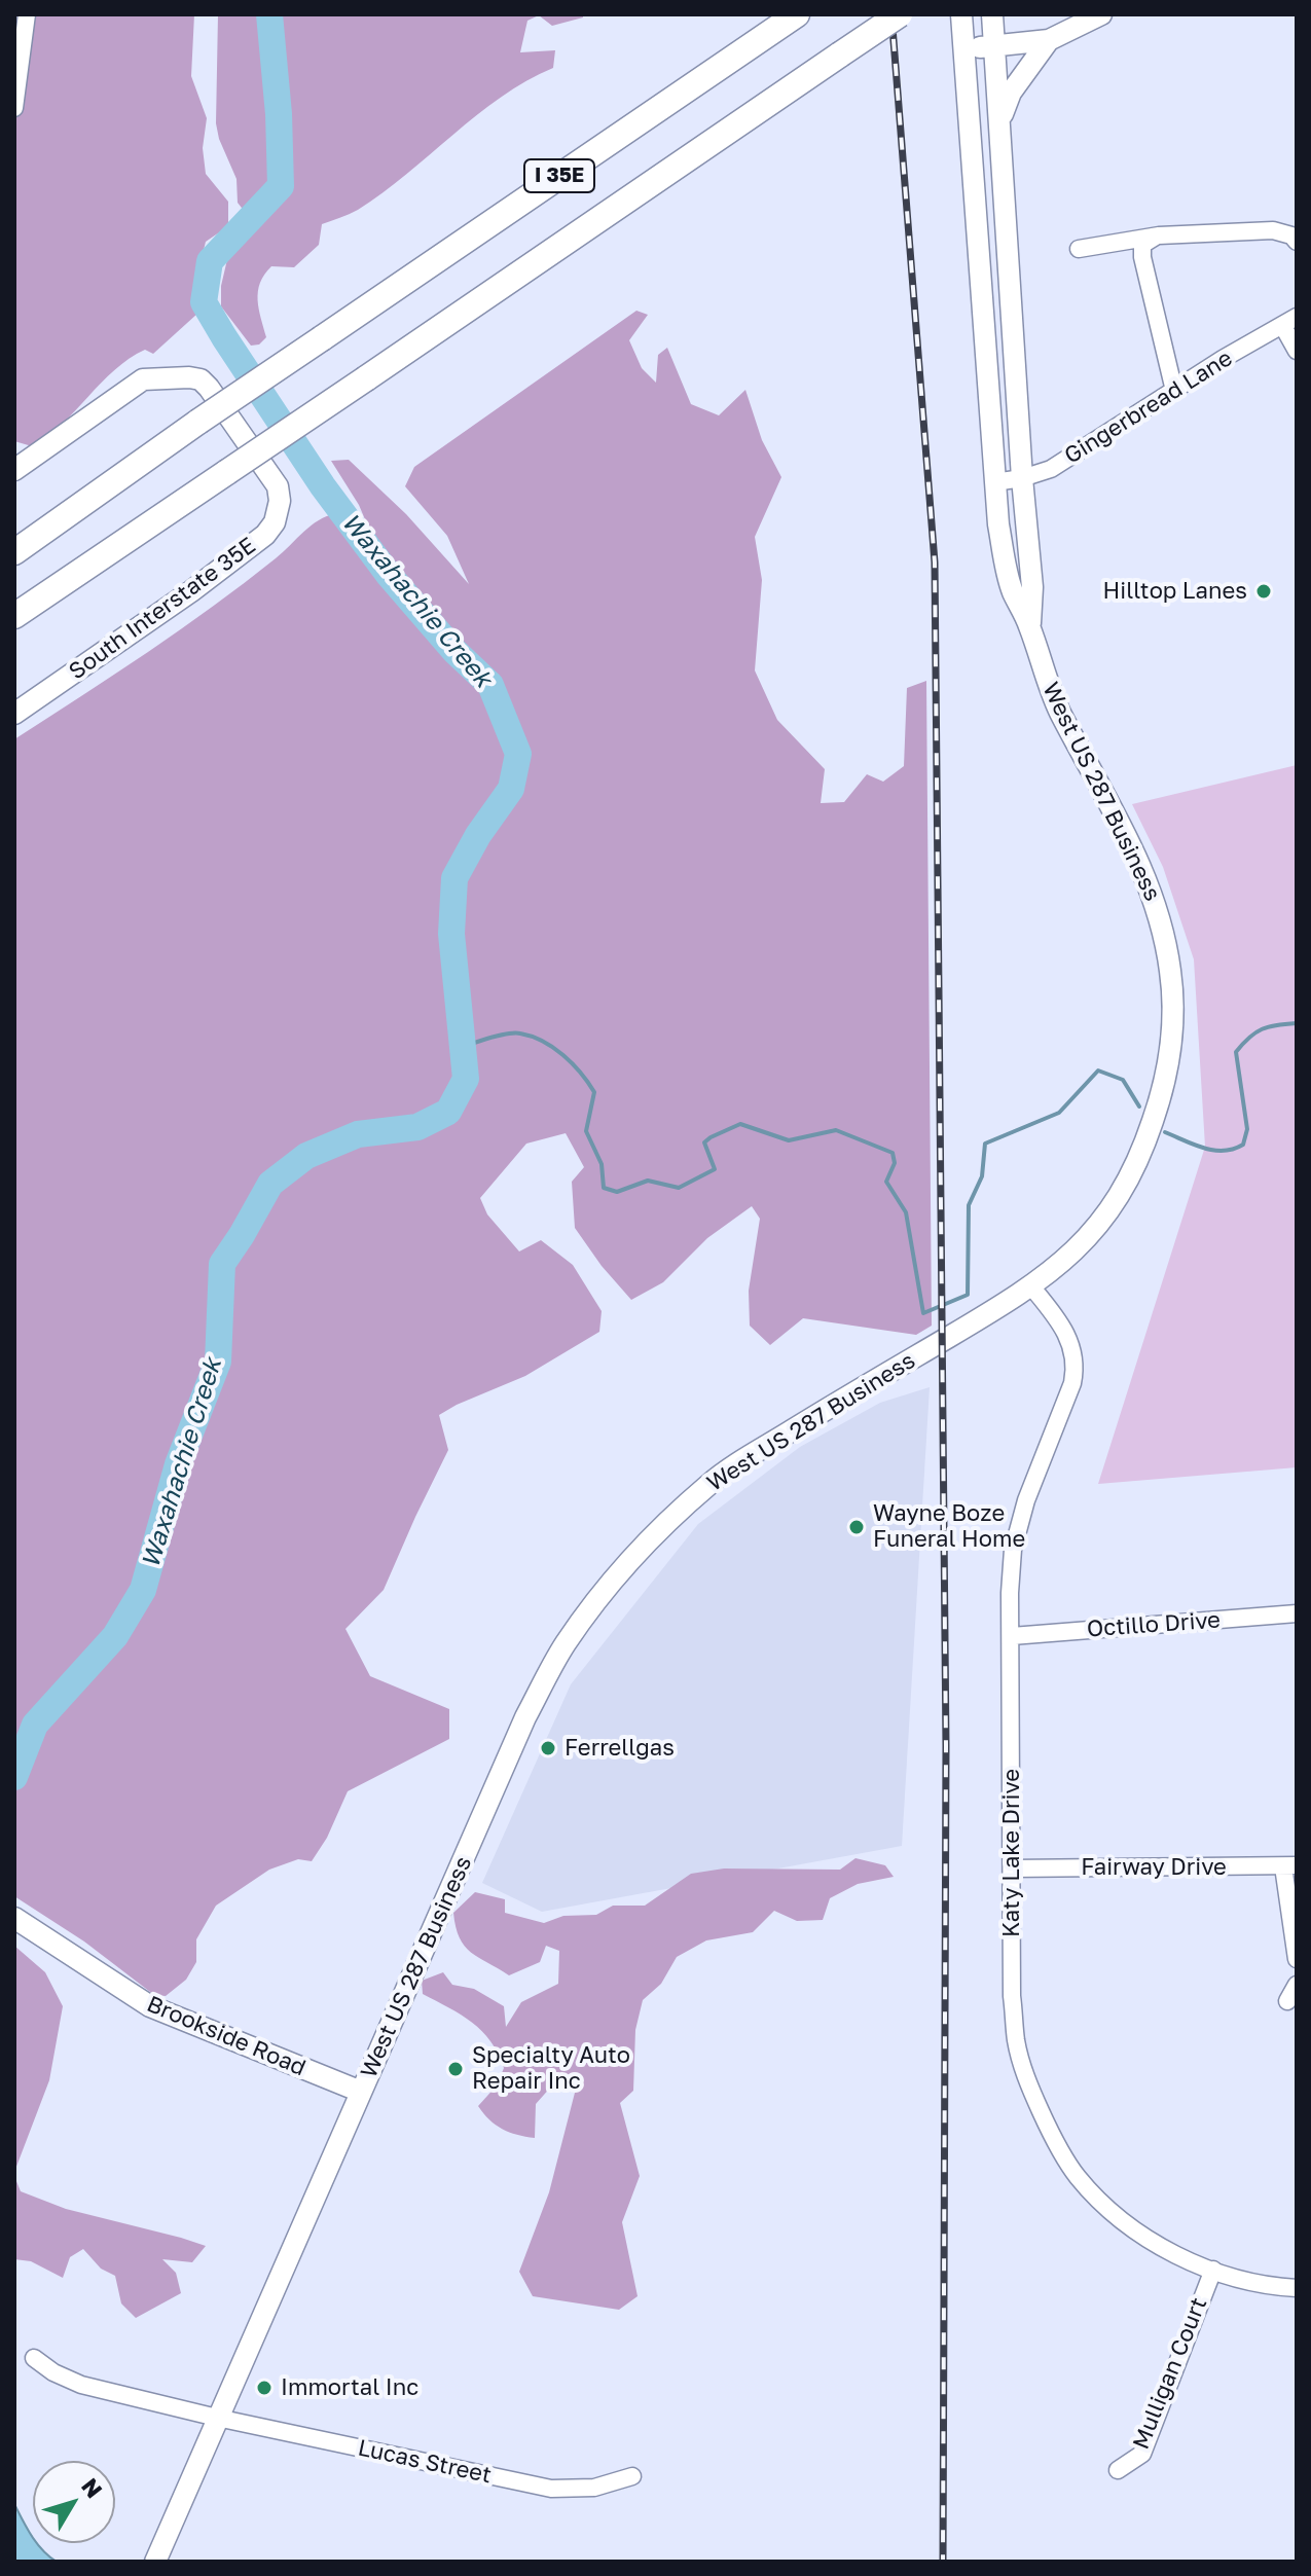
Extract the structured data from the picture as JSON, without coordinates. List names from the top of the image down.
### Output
{
  "streets": {
    "highway": ["I 35E"],
    "main road": ["South Interstate 35E", "West US 287 Business", "Brookside Road"],
    "street": [
      "Gingerbread Lane",
      "Octillo Drive",
      "Katy Lake Drive",
      "Fairway Drive",
      "Mulligan Court",
      "Lucas Street"
    ]
  },
  "crossings": [
    ["Gingerbread Lane", "West US 287 Business"],
    ["West US 287 Business", "Katy Lake Drive"],
    ["West US 287 Business", "Brookside Road"],
    ["West US 287 Business", "Lucas Street"],
    ["Octillo Drive", "Katy Lake Drive"],
    ["Katy Lake Drive", "Fairway Drive"],
    ["Katy Lake Drive", "Mulligan Court"]
  ],
  "water": ["Waxahachie Creek"],
  "places": [
    "Hilltop Lanes",
    "Wayne Boze Funeral Home",
    "Ferrellgas",
    "Specialty Auto Repair Inc",
    "Immortal Inc"
  ],
  "north": "top right"
}
